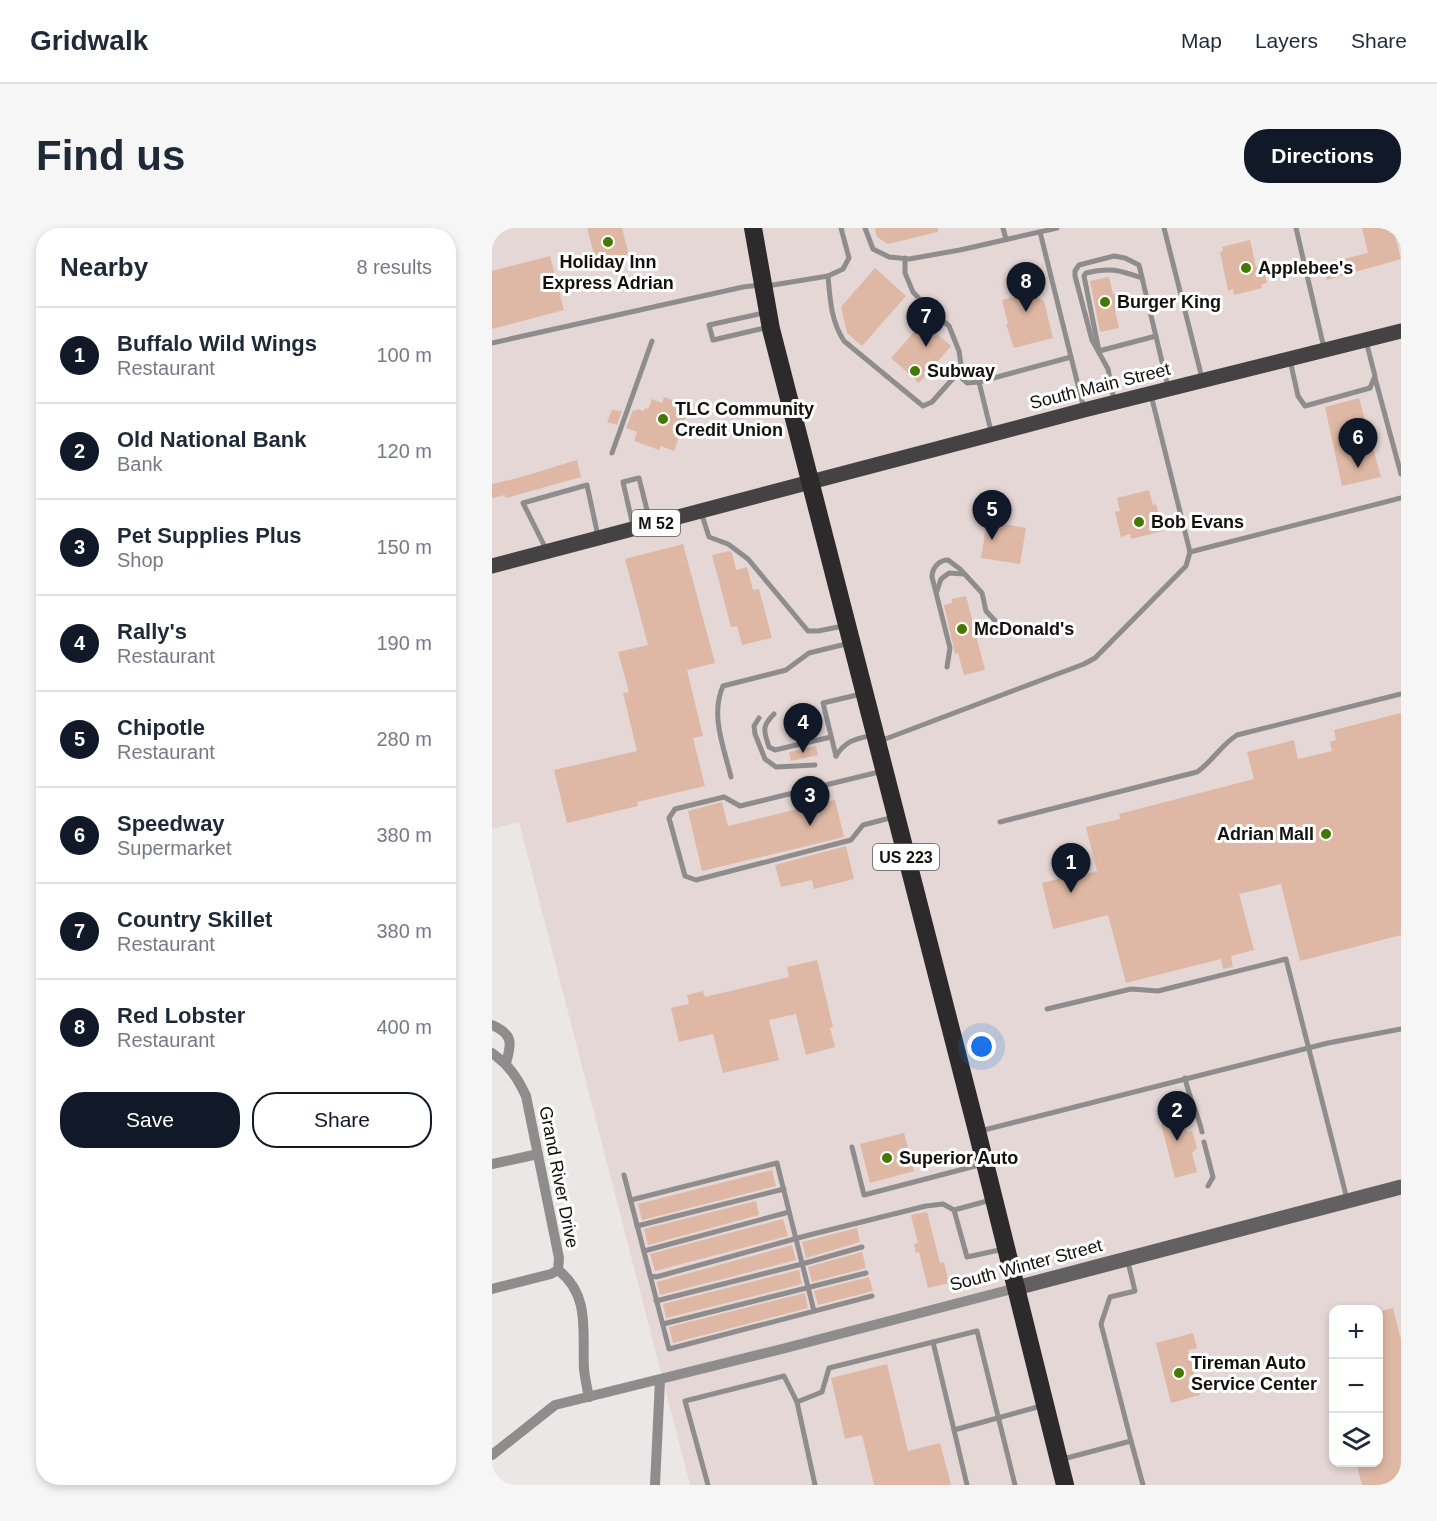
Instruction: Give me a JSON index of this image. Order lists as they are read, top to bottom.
{
  "streets": {
    "highway": ["US 223"],
    "main road": ["South Main Street", "M 52"],
    "street": ["Grand River Drive", "South Winter Street"]
  },
  "crossings": [
    ["South Main Street", "M 52"],
    ["South Main Street", "US 223"],
    ["M 52", "US 223"],
    ["US 223", "South Winter Street"]
  ],
  "places": [
    "Holiday Inn Express Adrian",
    "Applebee's",
    "Burger King",
    "Subway",
    "TLC Community Credit Union",
    "Bob Evans",
    "McDonald's",
    "Adrian Mall",
    "Superior Auto",
    "Tireman Auto Service Center"
  ],
  "page": {
    "header": "Gridwalk",
    "nav": ["Map", "Layers", "Share"],
    "buttons": [
      "Directions",
      ["Save", "Share"]
    ],
    "title": "Find us",
    "heading": ["Nearby", "8 results"],
    "pins": [
      "8",
      "7",
      "6",
      "5",
      "4",
      "3",
      "1",
      "2"
    ],
    "list": [
      {
        "mark": "1",
        "name": "Buffalo Wild Wings",
        "note": "Restaurant",
        "value": "100 m"
      },
      {
        "mark": "2",
        "name": "Old National Bank",
        "note": "Bank",
        "value": "120 m"
      },
      {
        "mark": "3",
        "name": "Pet Supplies Plus",
        "note": "Shop",
        "value": "150 m"
      },
      {
        "mark": "4",
        "name": "Rally's",
        "note": "Restaurant",
        "value": "190 m"
      },
      {
        "mark": "5",
        "name": "Chipotle",
        "note": "Restaurant",
        "value": "280 m"
      },
      {
        "mark": "6",
        "name": "Speedway",
        "note": "Supermarket",
        "value": "380 m"
      },
      {
        "mark": "7",
        "name": "Country Skillet",
        "note": "Restaurant",
        "value": "380 m"
      },
      {
        "mark": "8",
        "name": "Red Lobster",
        "note": "Restaurant",
        "value": "400 m"
      }
    ],
    "map_buttons": ["+", "−"]
  }
}
